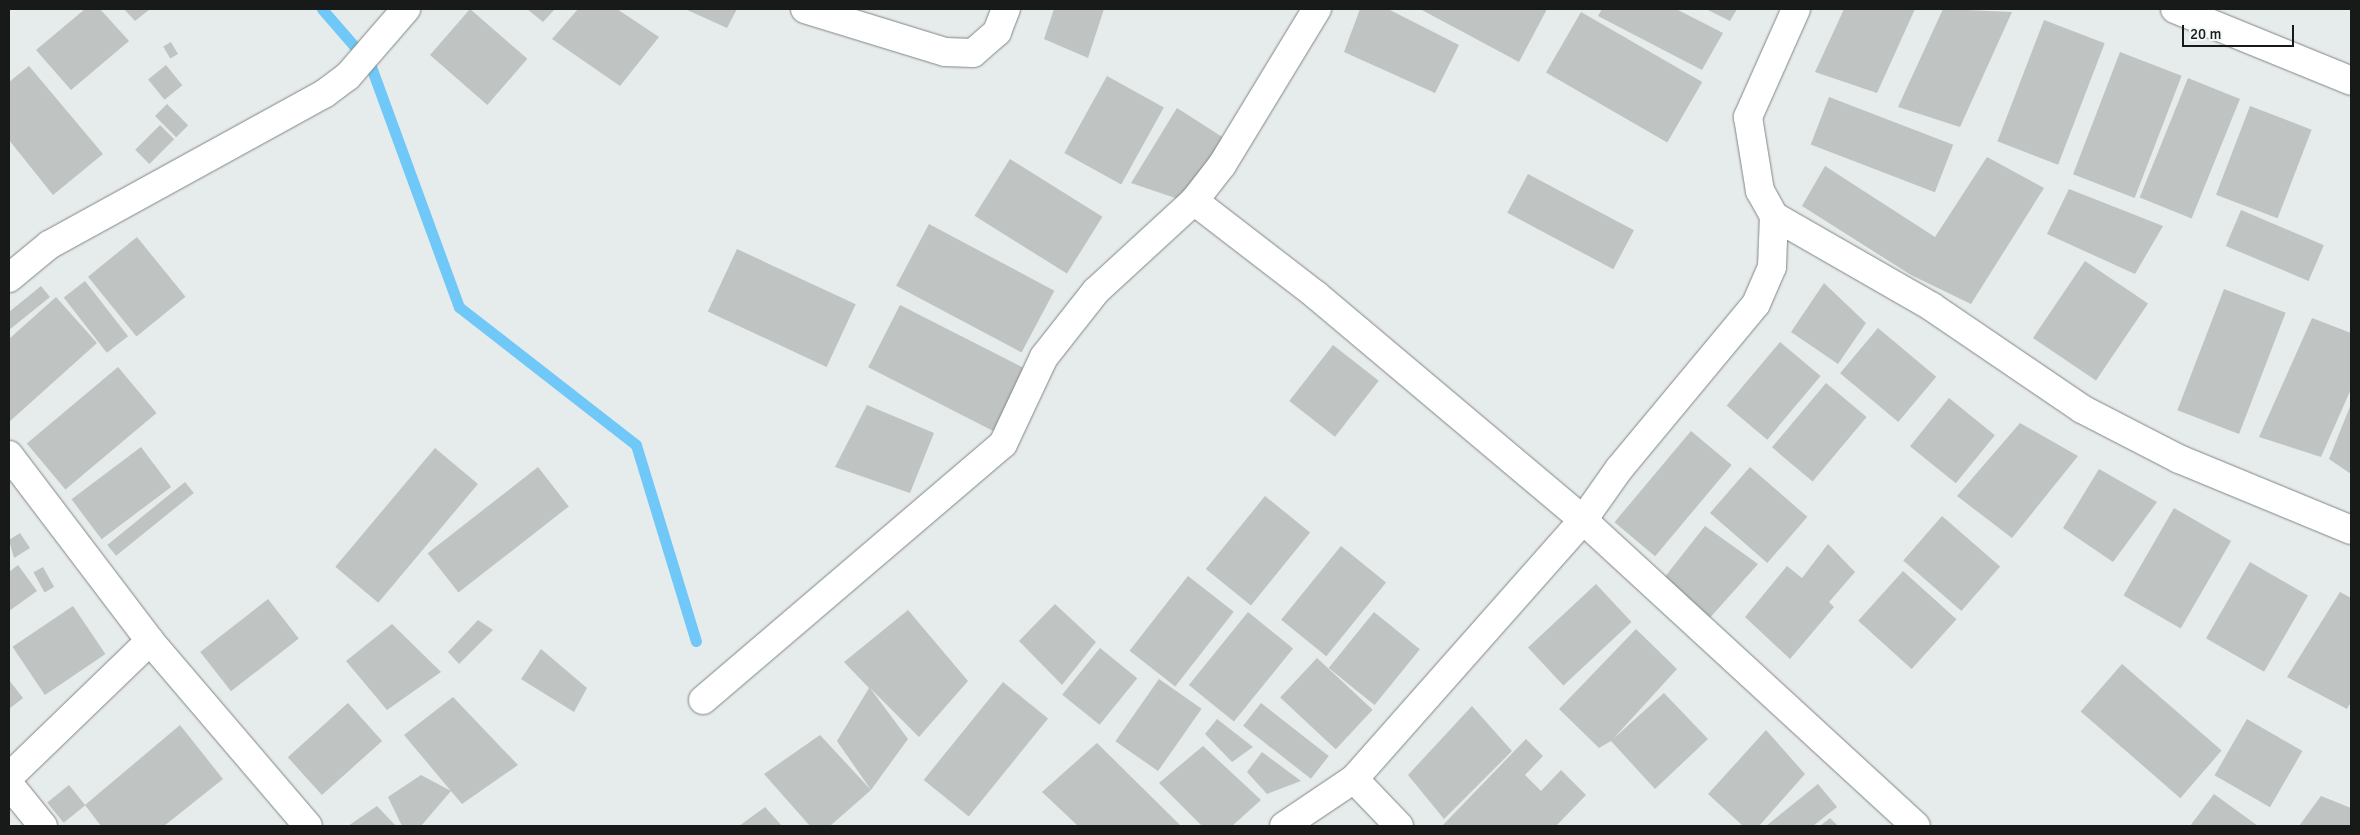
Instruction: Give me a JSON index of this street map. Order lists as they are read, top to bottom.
{
  "scale_bar": "20 m"
}
